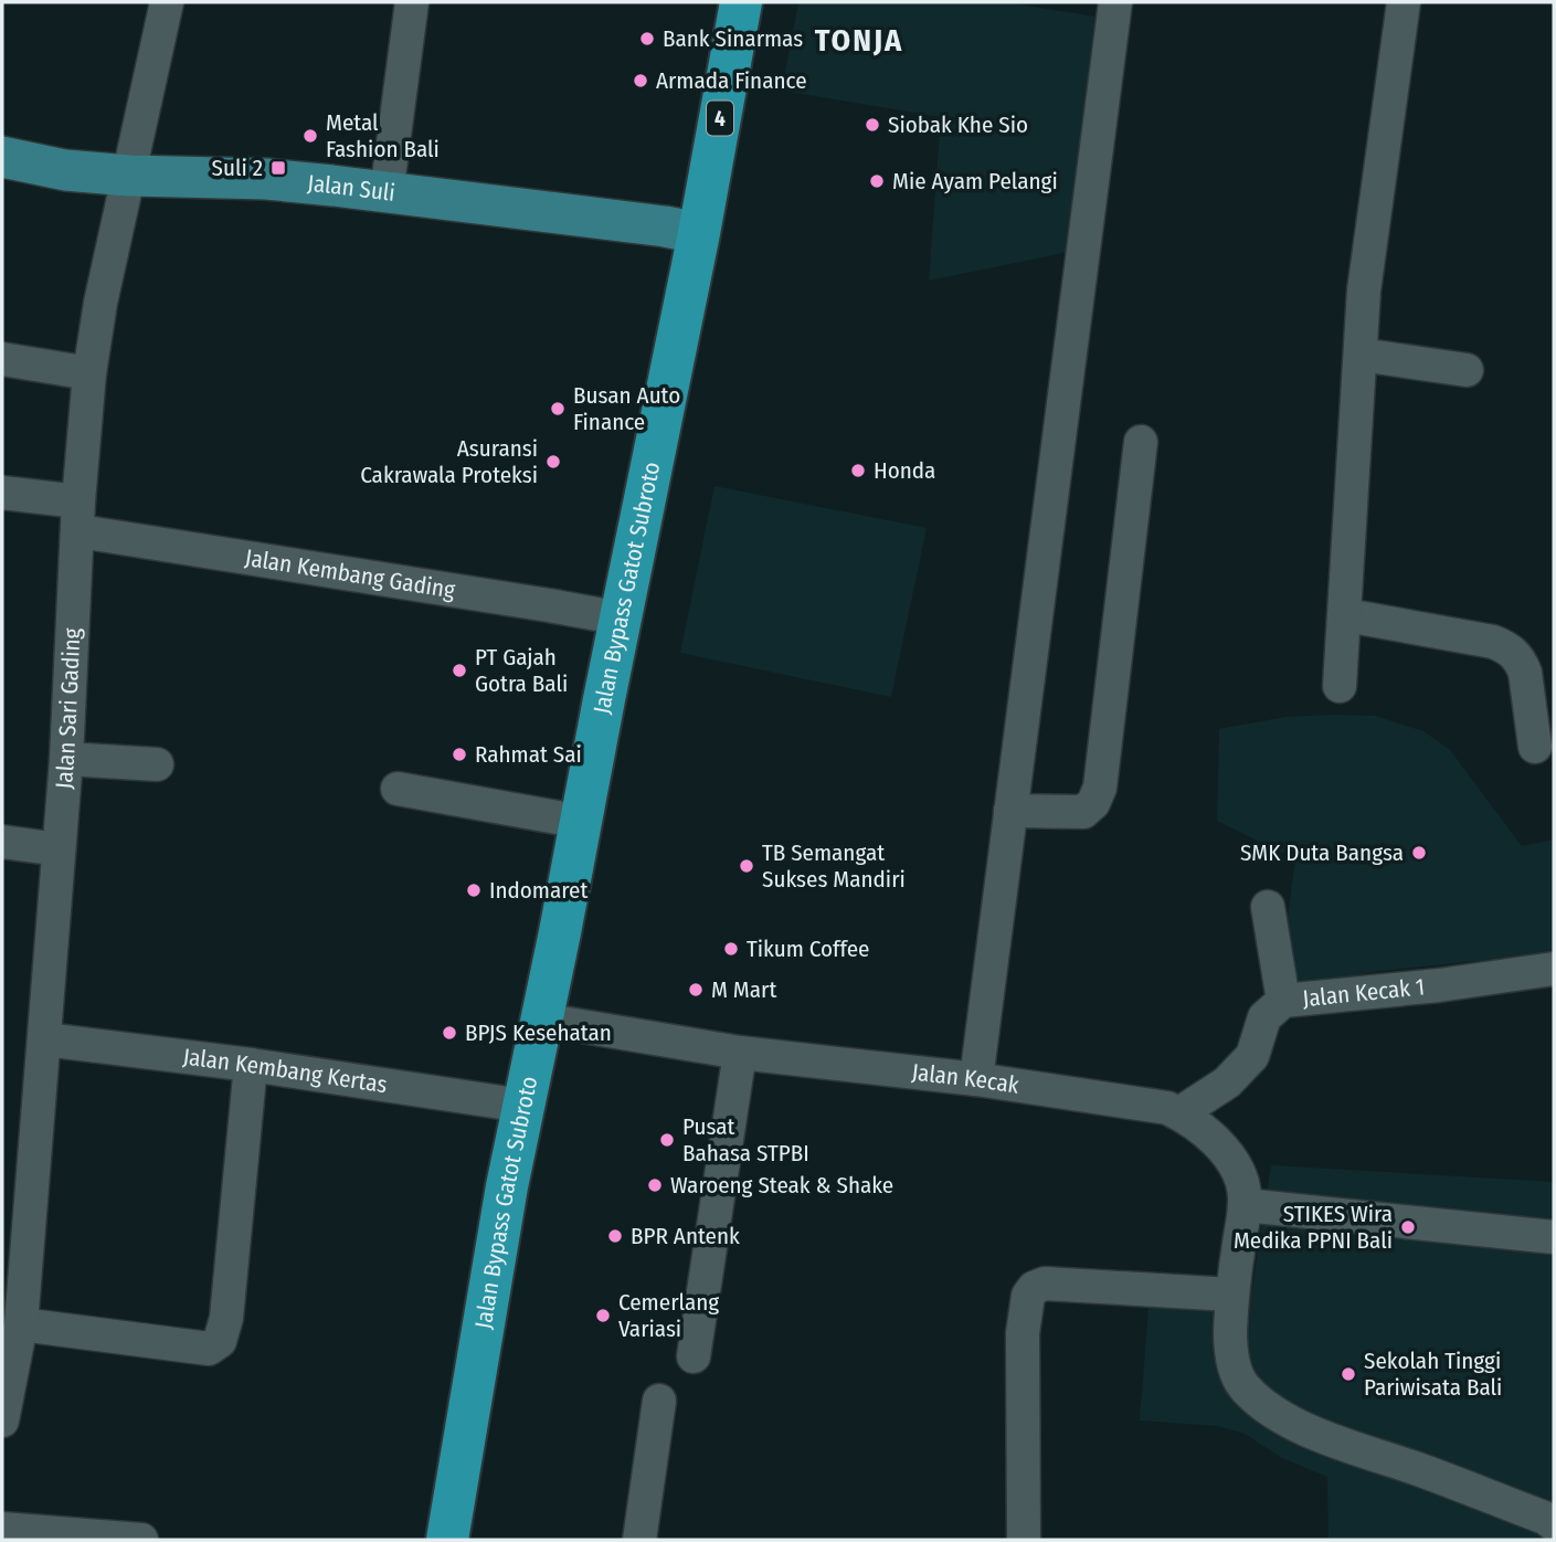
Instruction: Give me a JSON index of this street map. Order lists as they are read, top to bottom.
{
  "streets": {
    "highway": ["4", "Jalan Bypass Gatot Subroto"],
    "main road": ["Jalan Suli"],
    "street": [
      "Jalan Kembang Gading",
      "Jalan Sari Gading",
      "Jalan Kecak 1",
      "Jalan Kembang Kertas",
      "Jalan Kecak"
    ]
  },
  "crossings": [
    ["Jalan Suli", "Jalan Bypass Gatot Subroto"],
    ["Jalan Suli", "Jalan Sari Gading"],
    ["Jalan Kembang Gading", "Jalan Bypass Gatot Subroto"],
    ["Jalan Kembang Gading", "Jalan Sari Gading"],
    ["Jalan Bypass Gatot Subroto", "Jalan Kembang Kertas"],
    ["Jalan Bypass Gatot Subroto", "Jalan Kecak"],
    ["Jalan Sari Gading", "Jalan Kembang Kertas"],
    ["Jalan Kecak 1", "Jalan Kecak"]
  ],
  "districts": ["TONJA"],
  "places": {
    "other": [
      "Bank Sinarmas",
      "Armada Finance",
      "Siobak Khe Sio",
      "Metal Fashion Bali",
      "Mie Ayam Pelangi",
      "Busan Auto Finance",
      "Asuransi Cakrawala Proteksi",
      "Honda",
      "PT Gajah Gotra Bali",
      "Rahmat Sai",
      "SMK Duta Bangsa",
      "TB Semangat Sukses Mandiri",
      "Indomaret",
      "Tikum Coffee",
      "M Mart",
      "BPJS Kesehatan",
      "Pusat Bahasa STPBI",
      "Waroeng Steak & Shake",
      "STIKES Wira Medika PPNI Bali",
      "BPR Antenk",
      "Cemerlang Variasi",
      "Sekolah Tinggi Pariwisata Bali"
    ],
    "transit": ["Suli 2"]
  }
}
